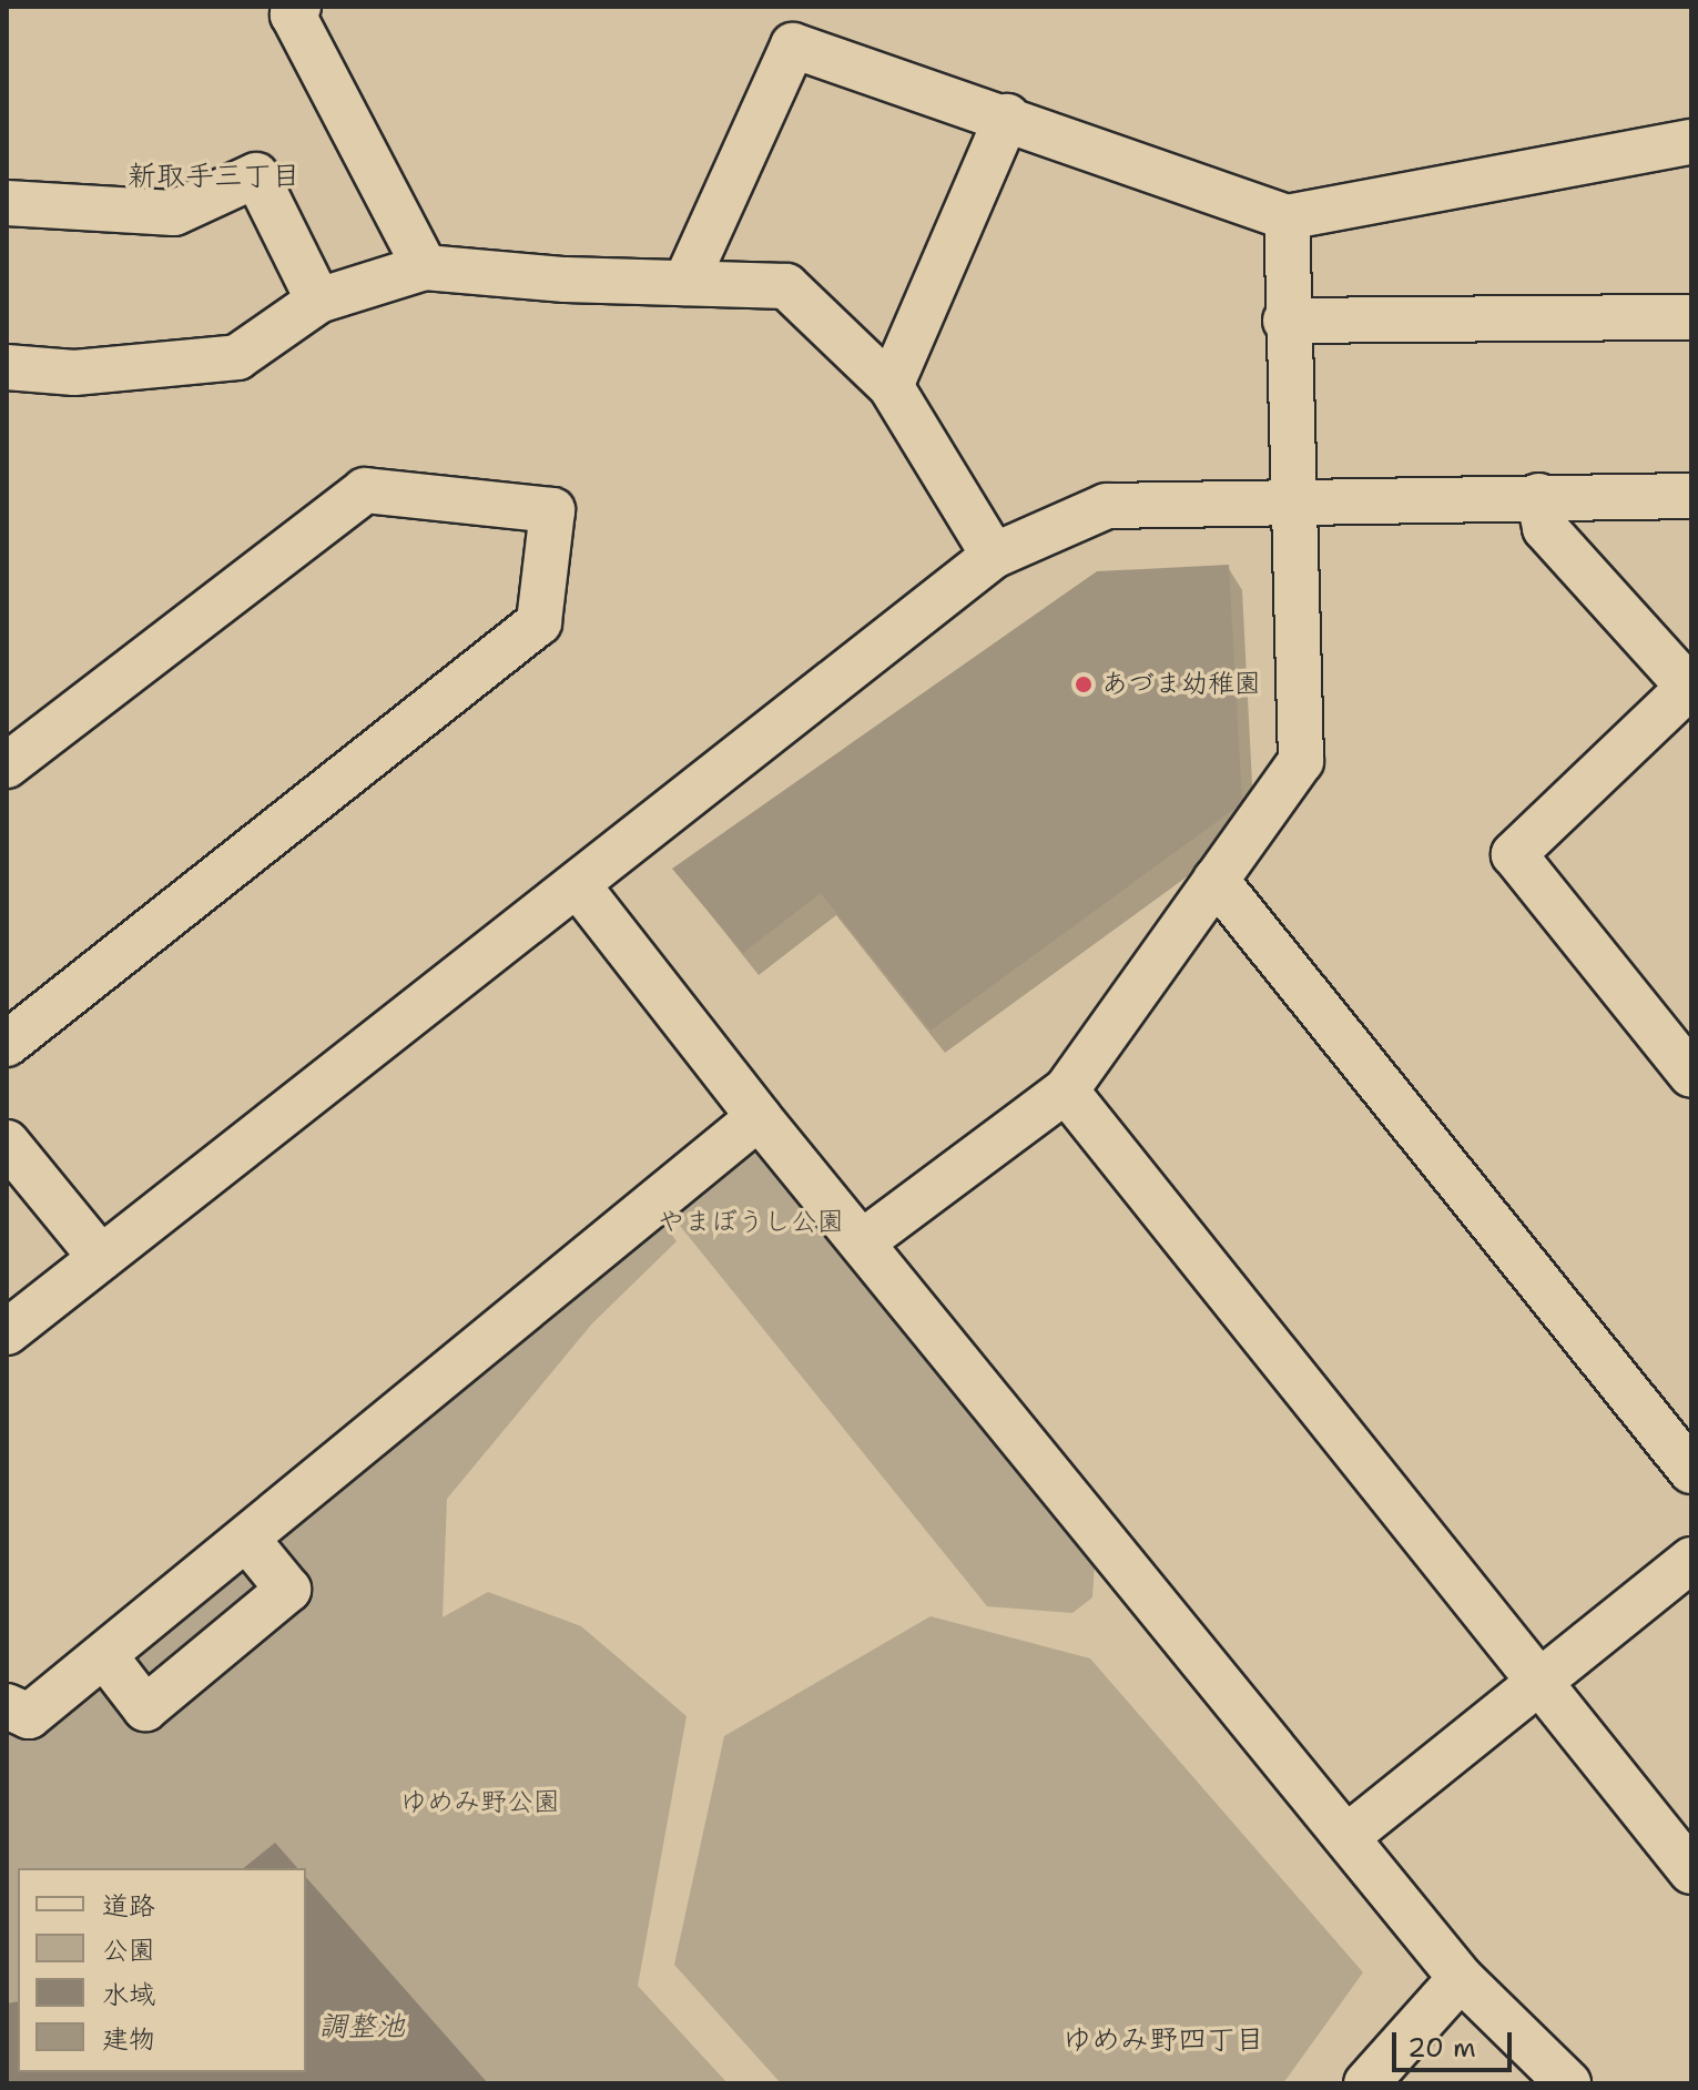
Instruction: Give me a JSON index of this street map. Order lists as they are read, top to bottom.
{
  "districts": ["新取手三丁目", "ゆめみ野四丁目"],
  "water": ["調整池"],
  "parks": ["やまぼうし公園", "ゆめみ野公園"],
  "places": ["あづま幼稚園"],
  "legend": [
    "道路",
    "公園",
    "水域",
    "建物"
  ],
  "scale_bar": "20 m"
}
